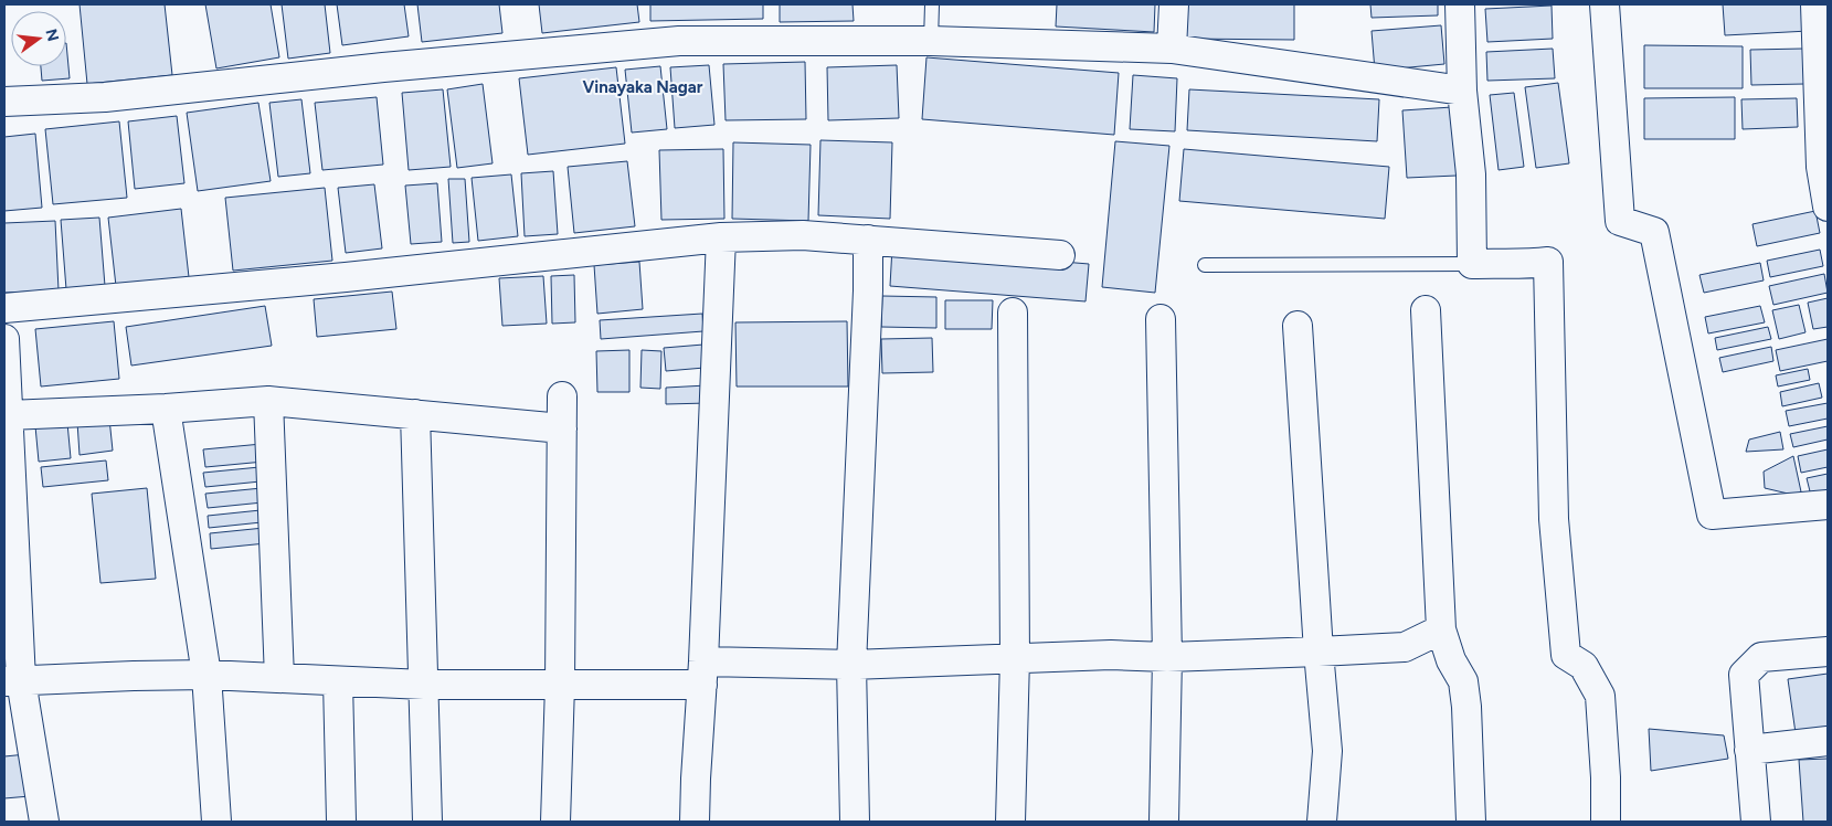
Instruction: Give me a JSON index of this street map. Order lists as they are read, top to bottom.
{
  "districts": ["Vinayaka Nagar"],
  "north": "right"
}
